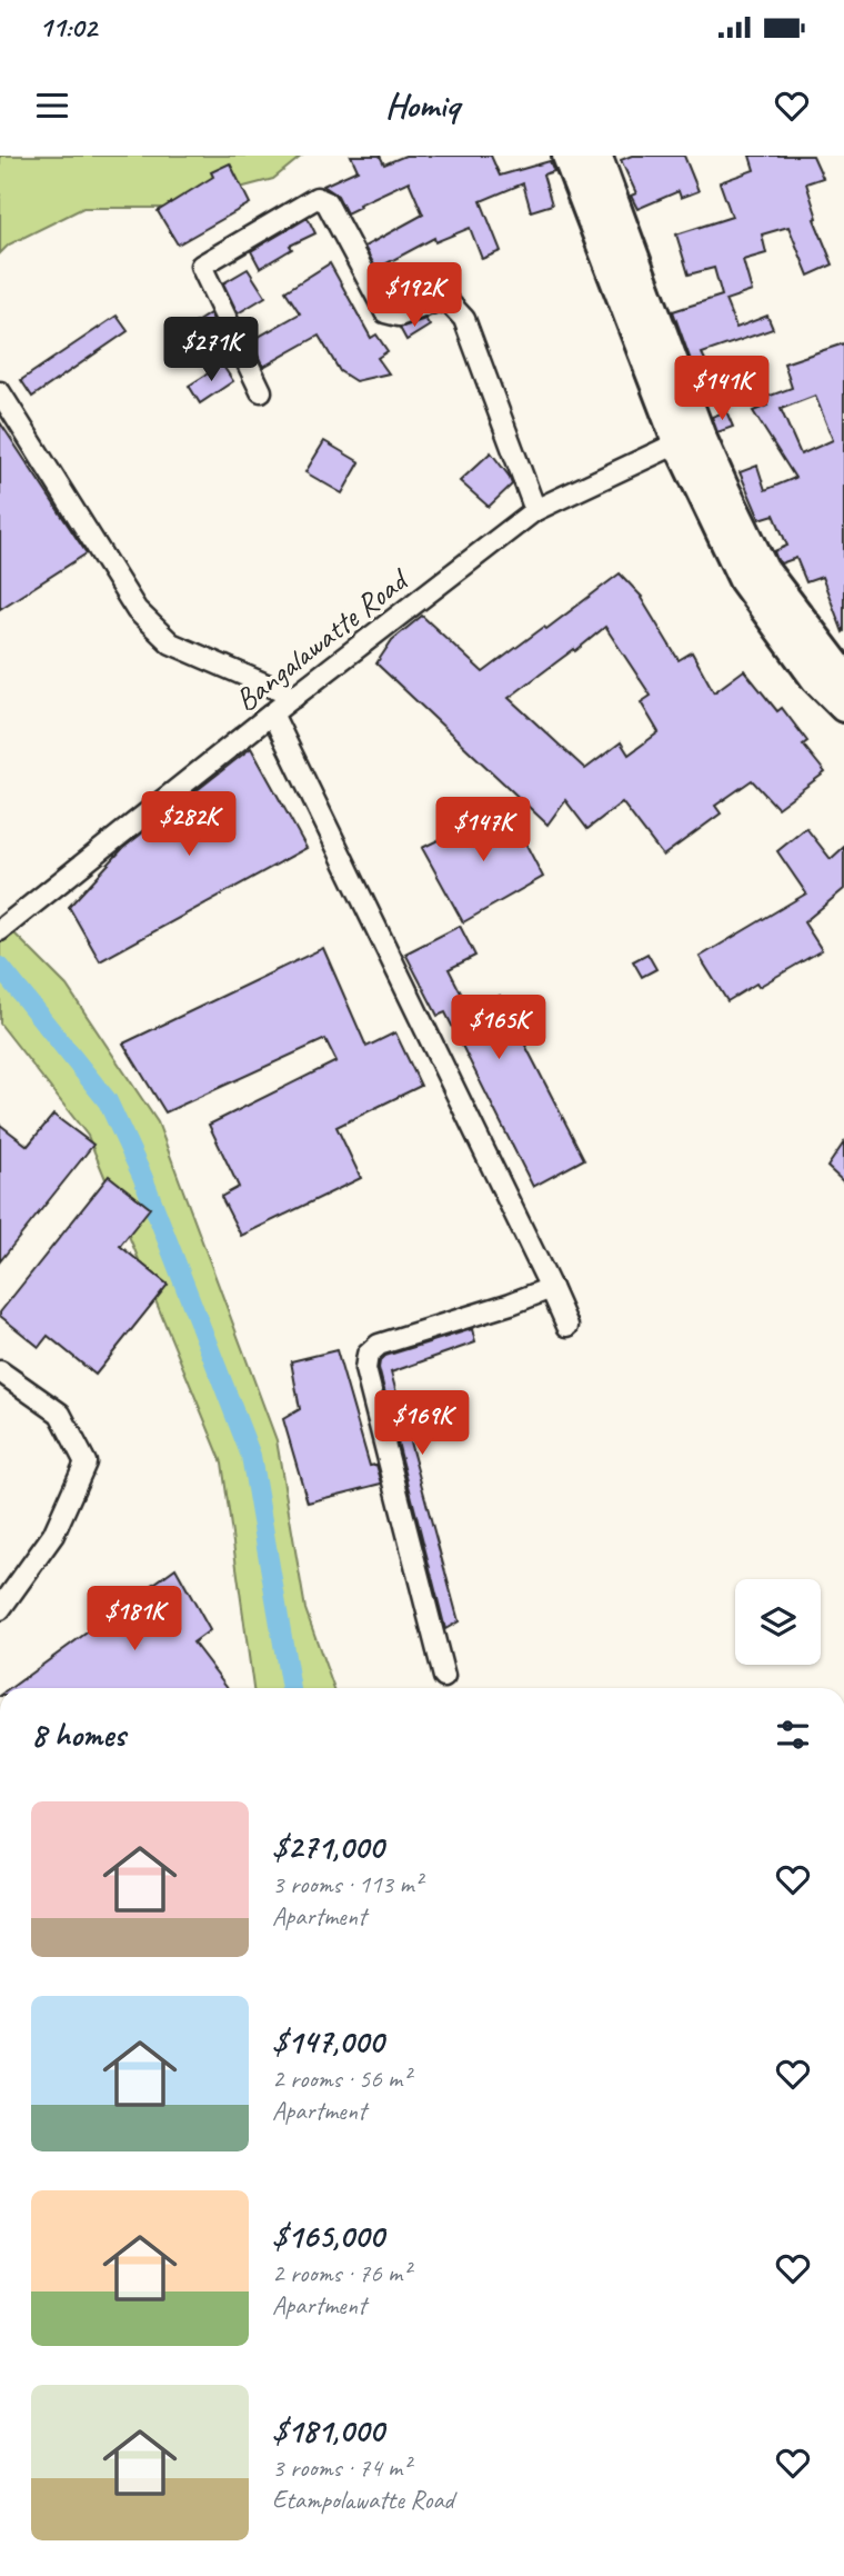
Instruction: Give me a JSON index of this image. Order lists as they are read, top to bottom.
{
  "streets": {
    "street": ["Bangalawatte Road"]
  },
  "page": {
    "status": "11:02",
    "header": "Homiq",
    "price": [
      "$192K",
      "$271K",
      "$141K",
      "$282K",
      "$147K",
      "$165K",
      "$169K",
      "$181K"
    ],
    "heading": "8 homes",
    "list": [
      {
        "name": "$271,000",
        "note": "3 rooms · 113 m² · Apartment"
      },
      {
        "name": "$147,000",
        "note": "2 rooms · 56 m² · Apartment"
      },
      {
        "name": "$165,000",
        "note": "2 rooms · 76 m² · Apartment"
      },
      {
        "name": "$181,000",
        "note": "3 rooms · 74 m² · Etampolawatte Road"
      }
    ]
  }
}
